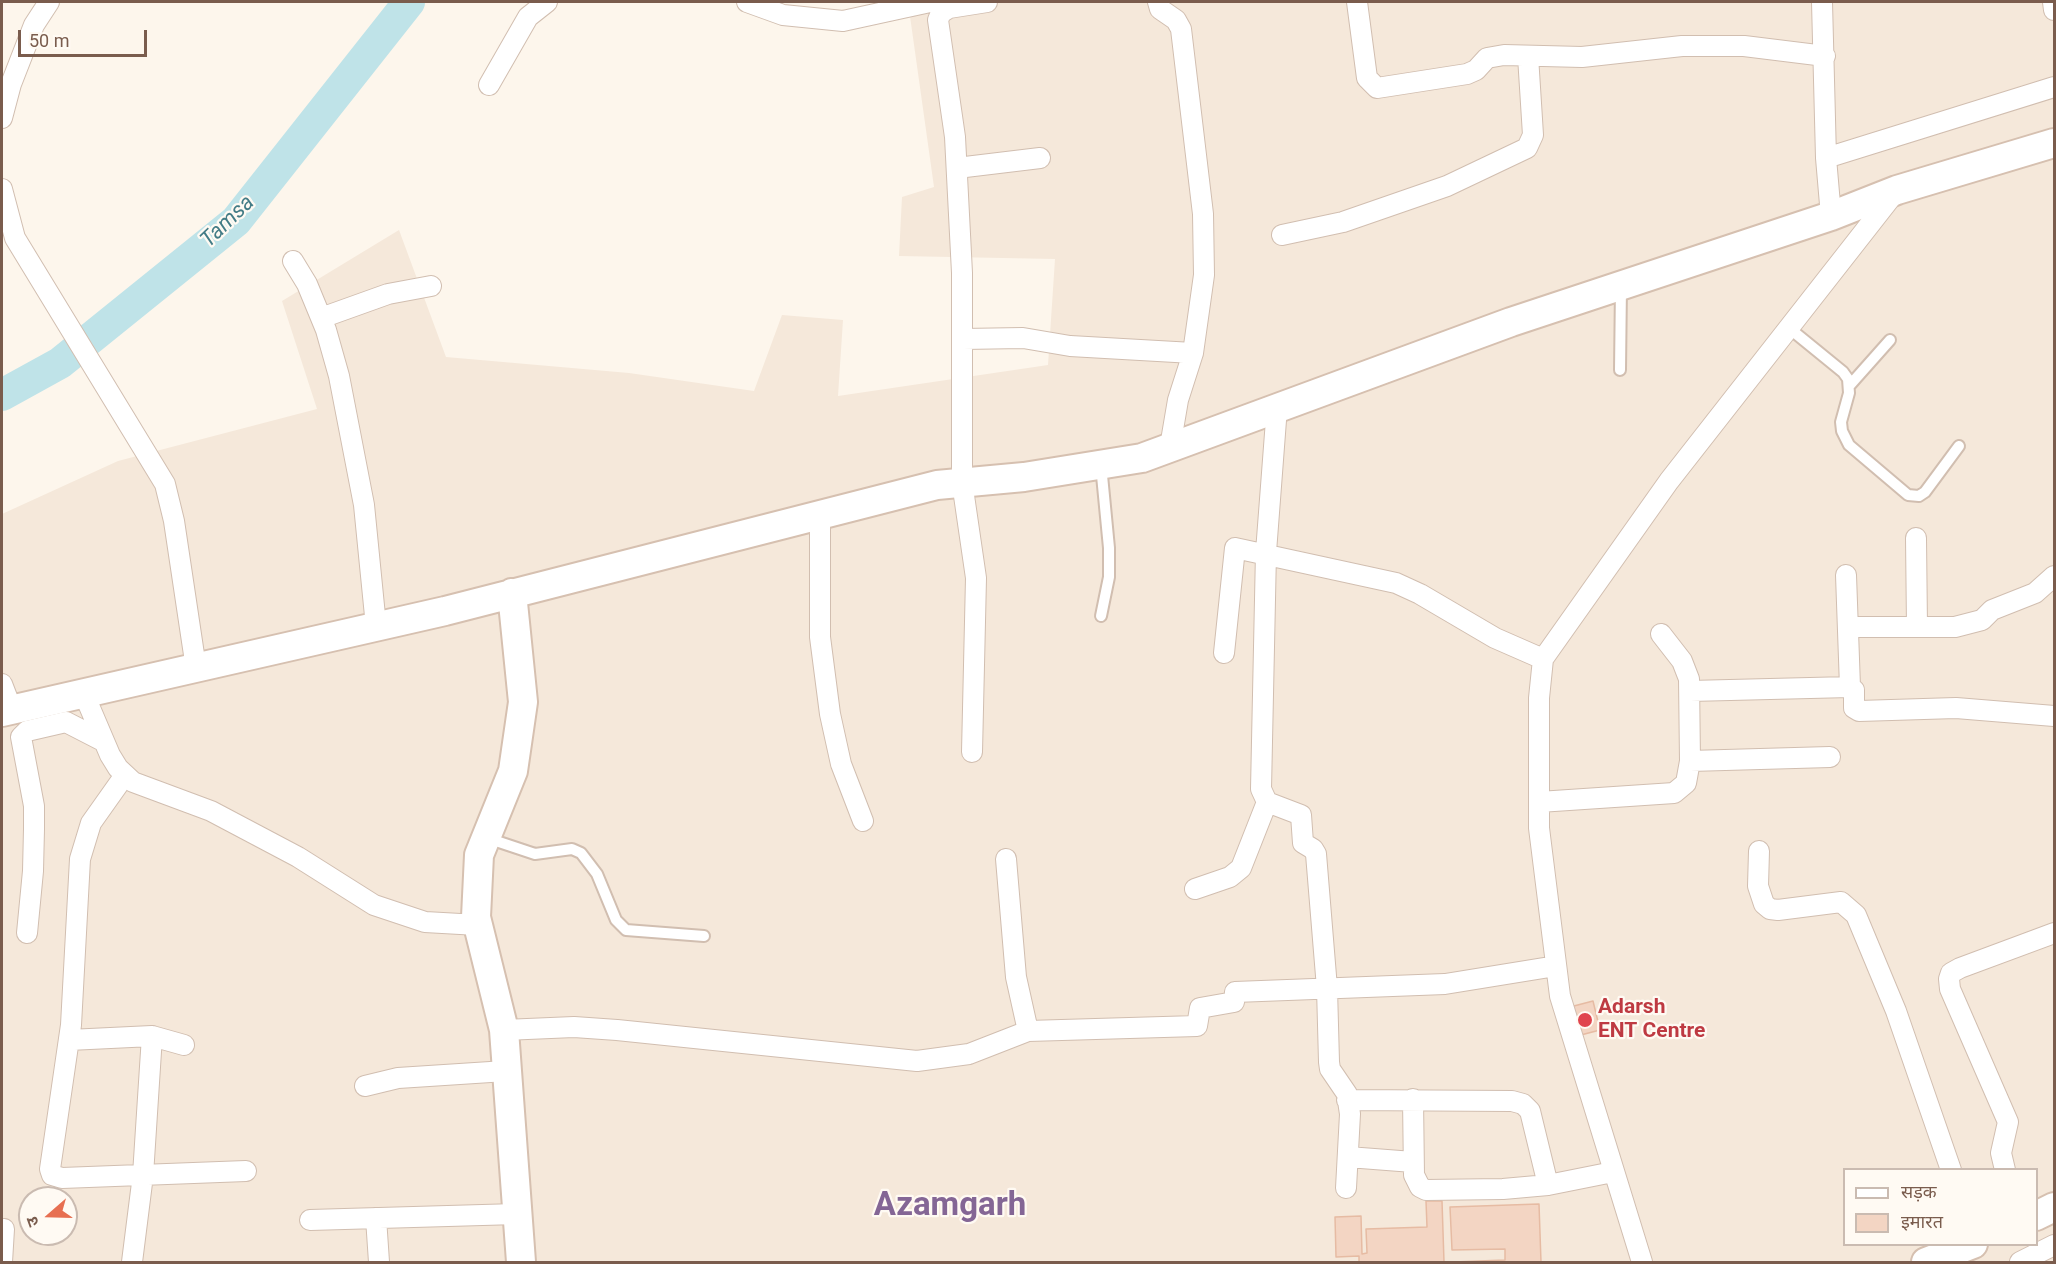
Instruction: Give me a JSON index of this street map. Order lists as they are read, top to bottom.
{
  "districts": ["Azamgarh"],
  "water": ["Tamsa"],
  "places": ["Adarsh ENT Centre"],
  "legend": ["सड़क", "इमारत"],
  "scale_bar": "50 m",
  "north": "left"
}
